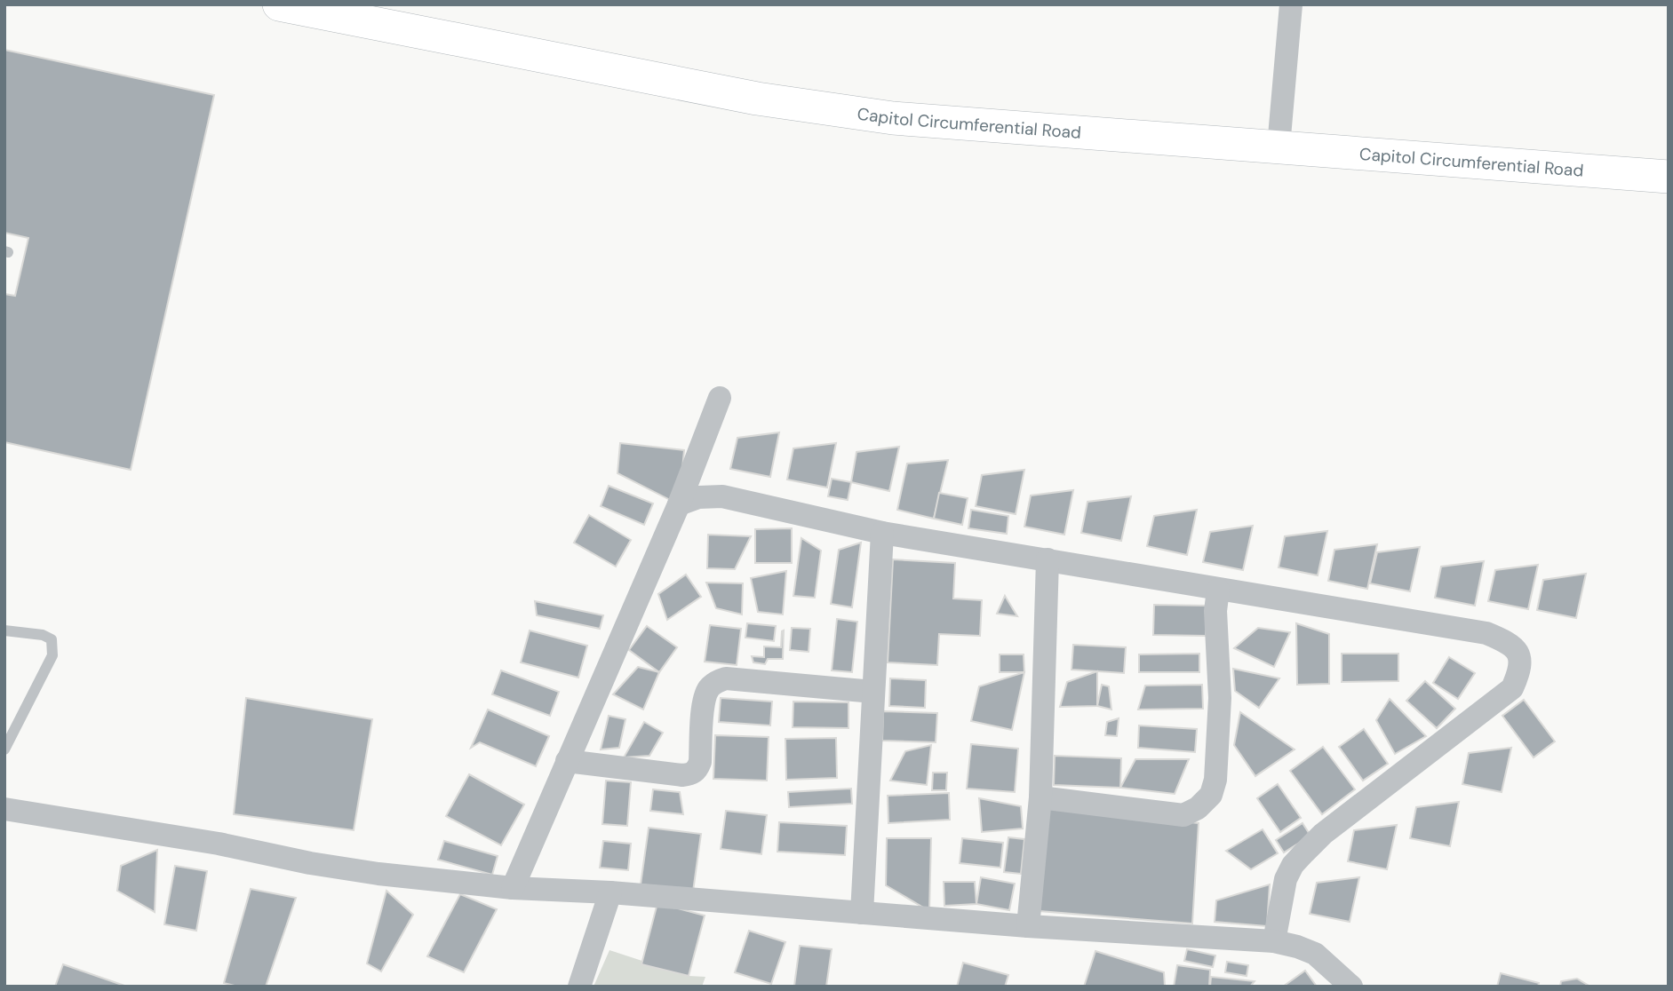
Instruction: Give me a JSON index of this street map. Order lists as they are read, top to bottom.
{
  "streets": {
    "main road": ["Capitol Circumferential Road"]
  }
}
